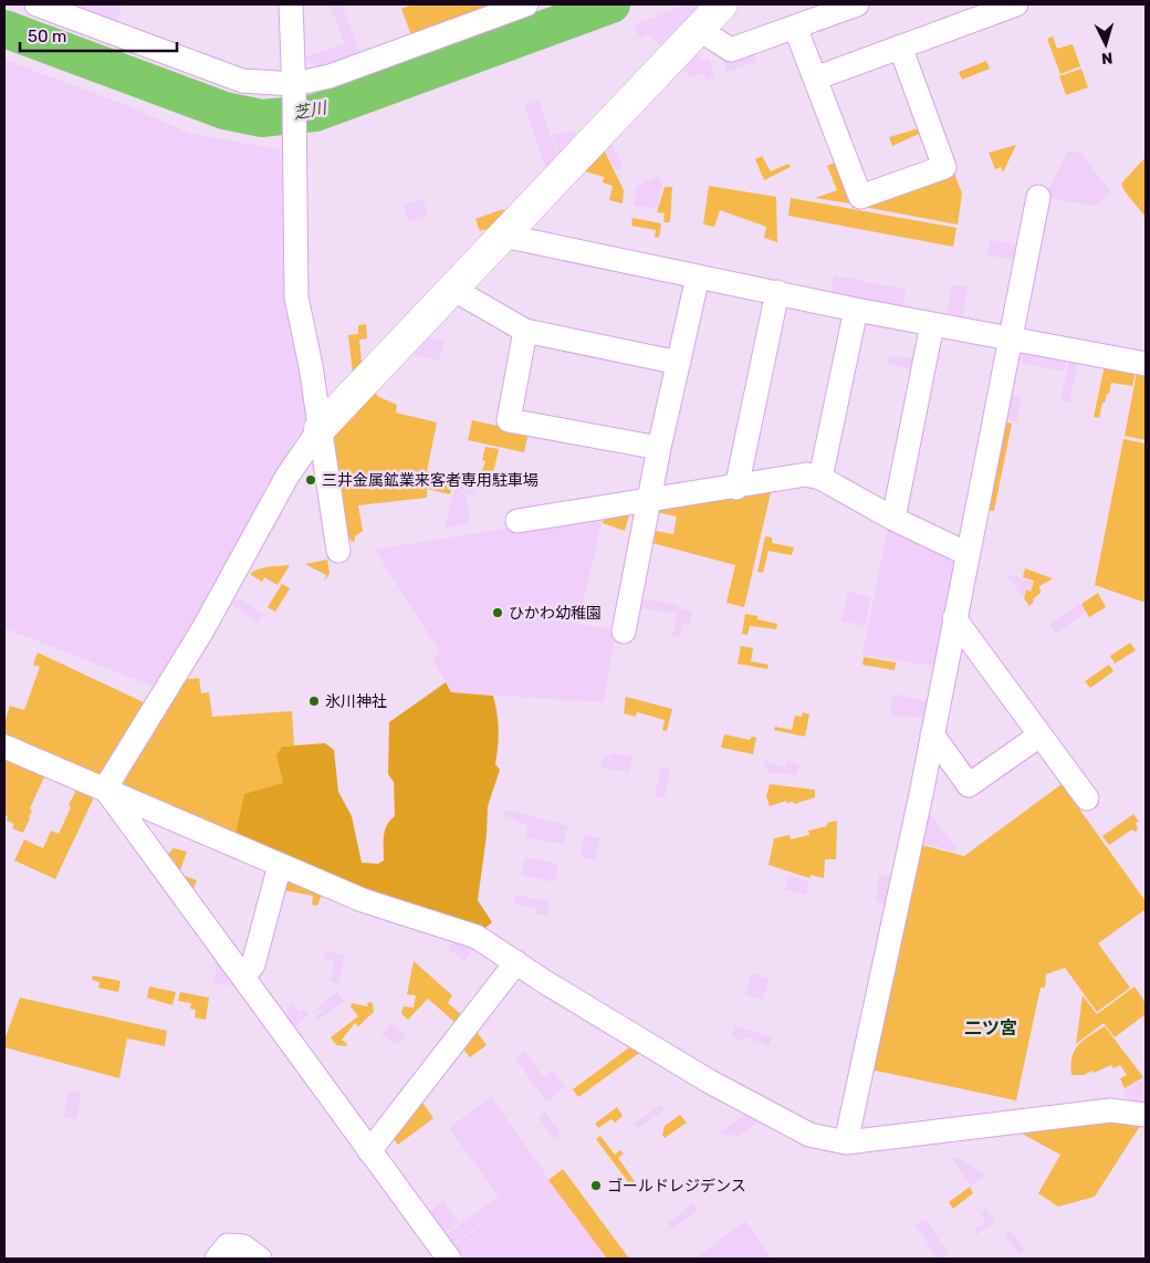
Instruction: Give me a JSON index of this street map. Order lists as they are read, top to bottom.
{
  "districts": ["二ツ宮"],
  "water": ["芝川"],
  "places": [
    "三井金属鉱業来客者専用駐車場",
    "ひかわ幼稚園",
    "氷川神社",
    "ゴールドレジデンス"
  ],
  "scale_bar": "50 m",
  "north": "bottom"
}
